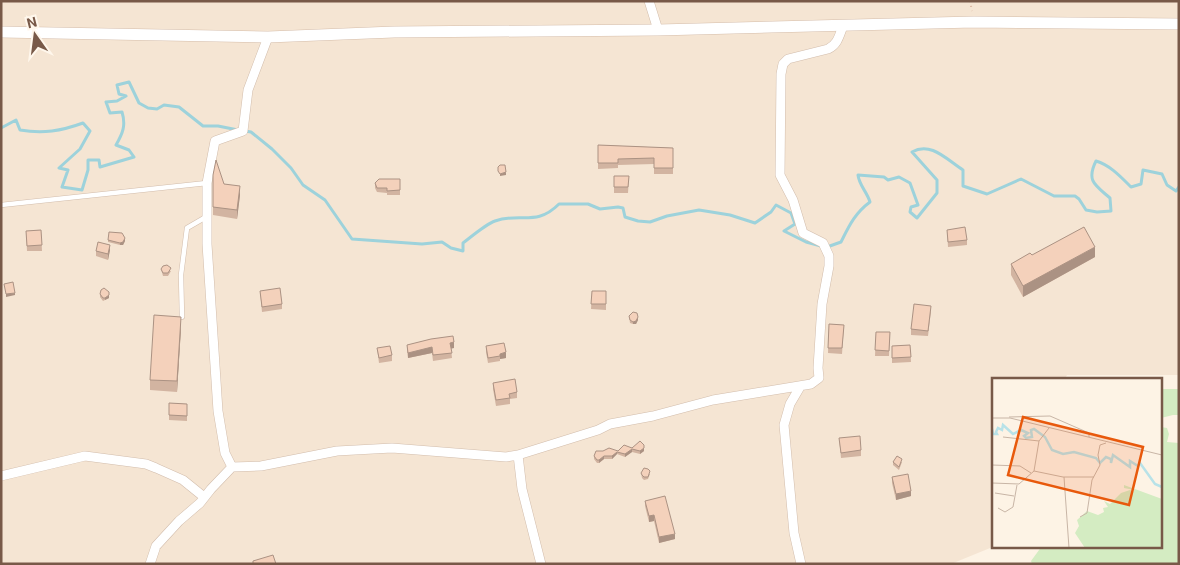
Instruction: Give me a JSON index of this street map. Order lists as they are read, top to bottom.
{
  "north": "top"
}
